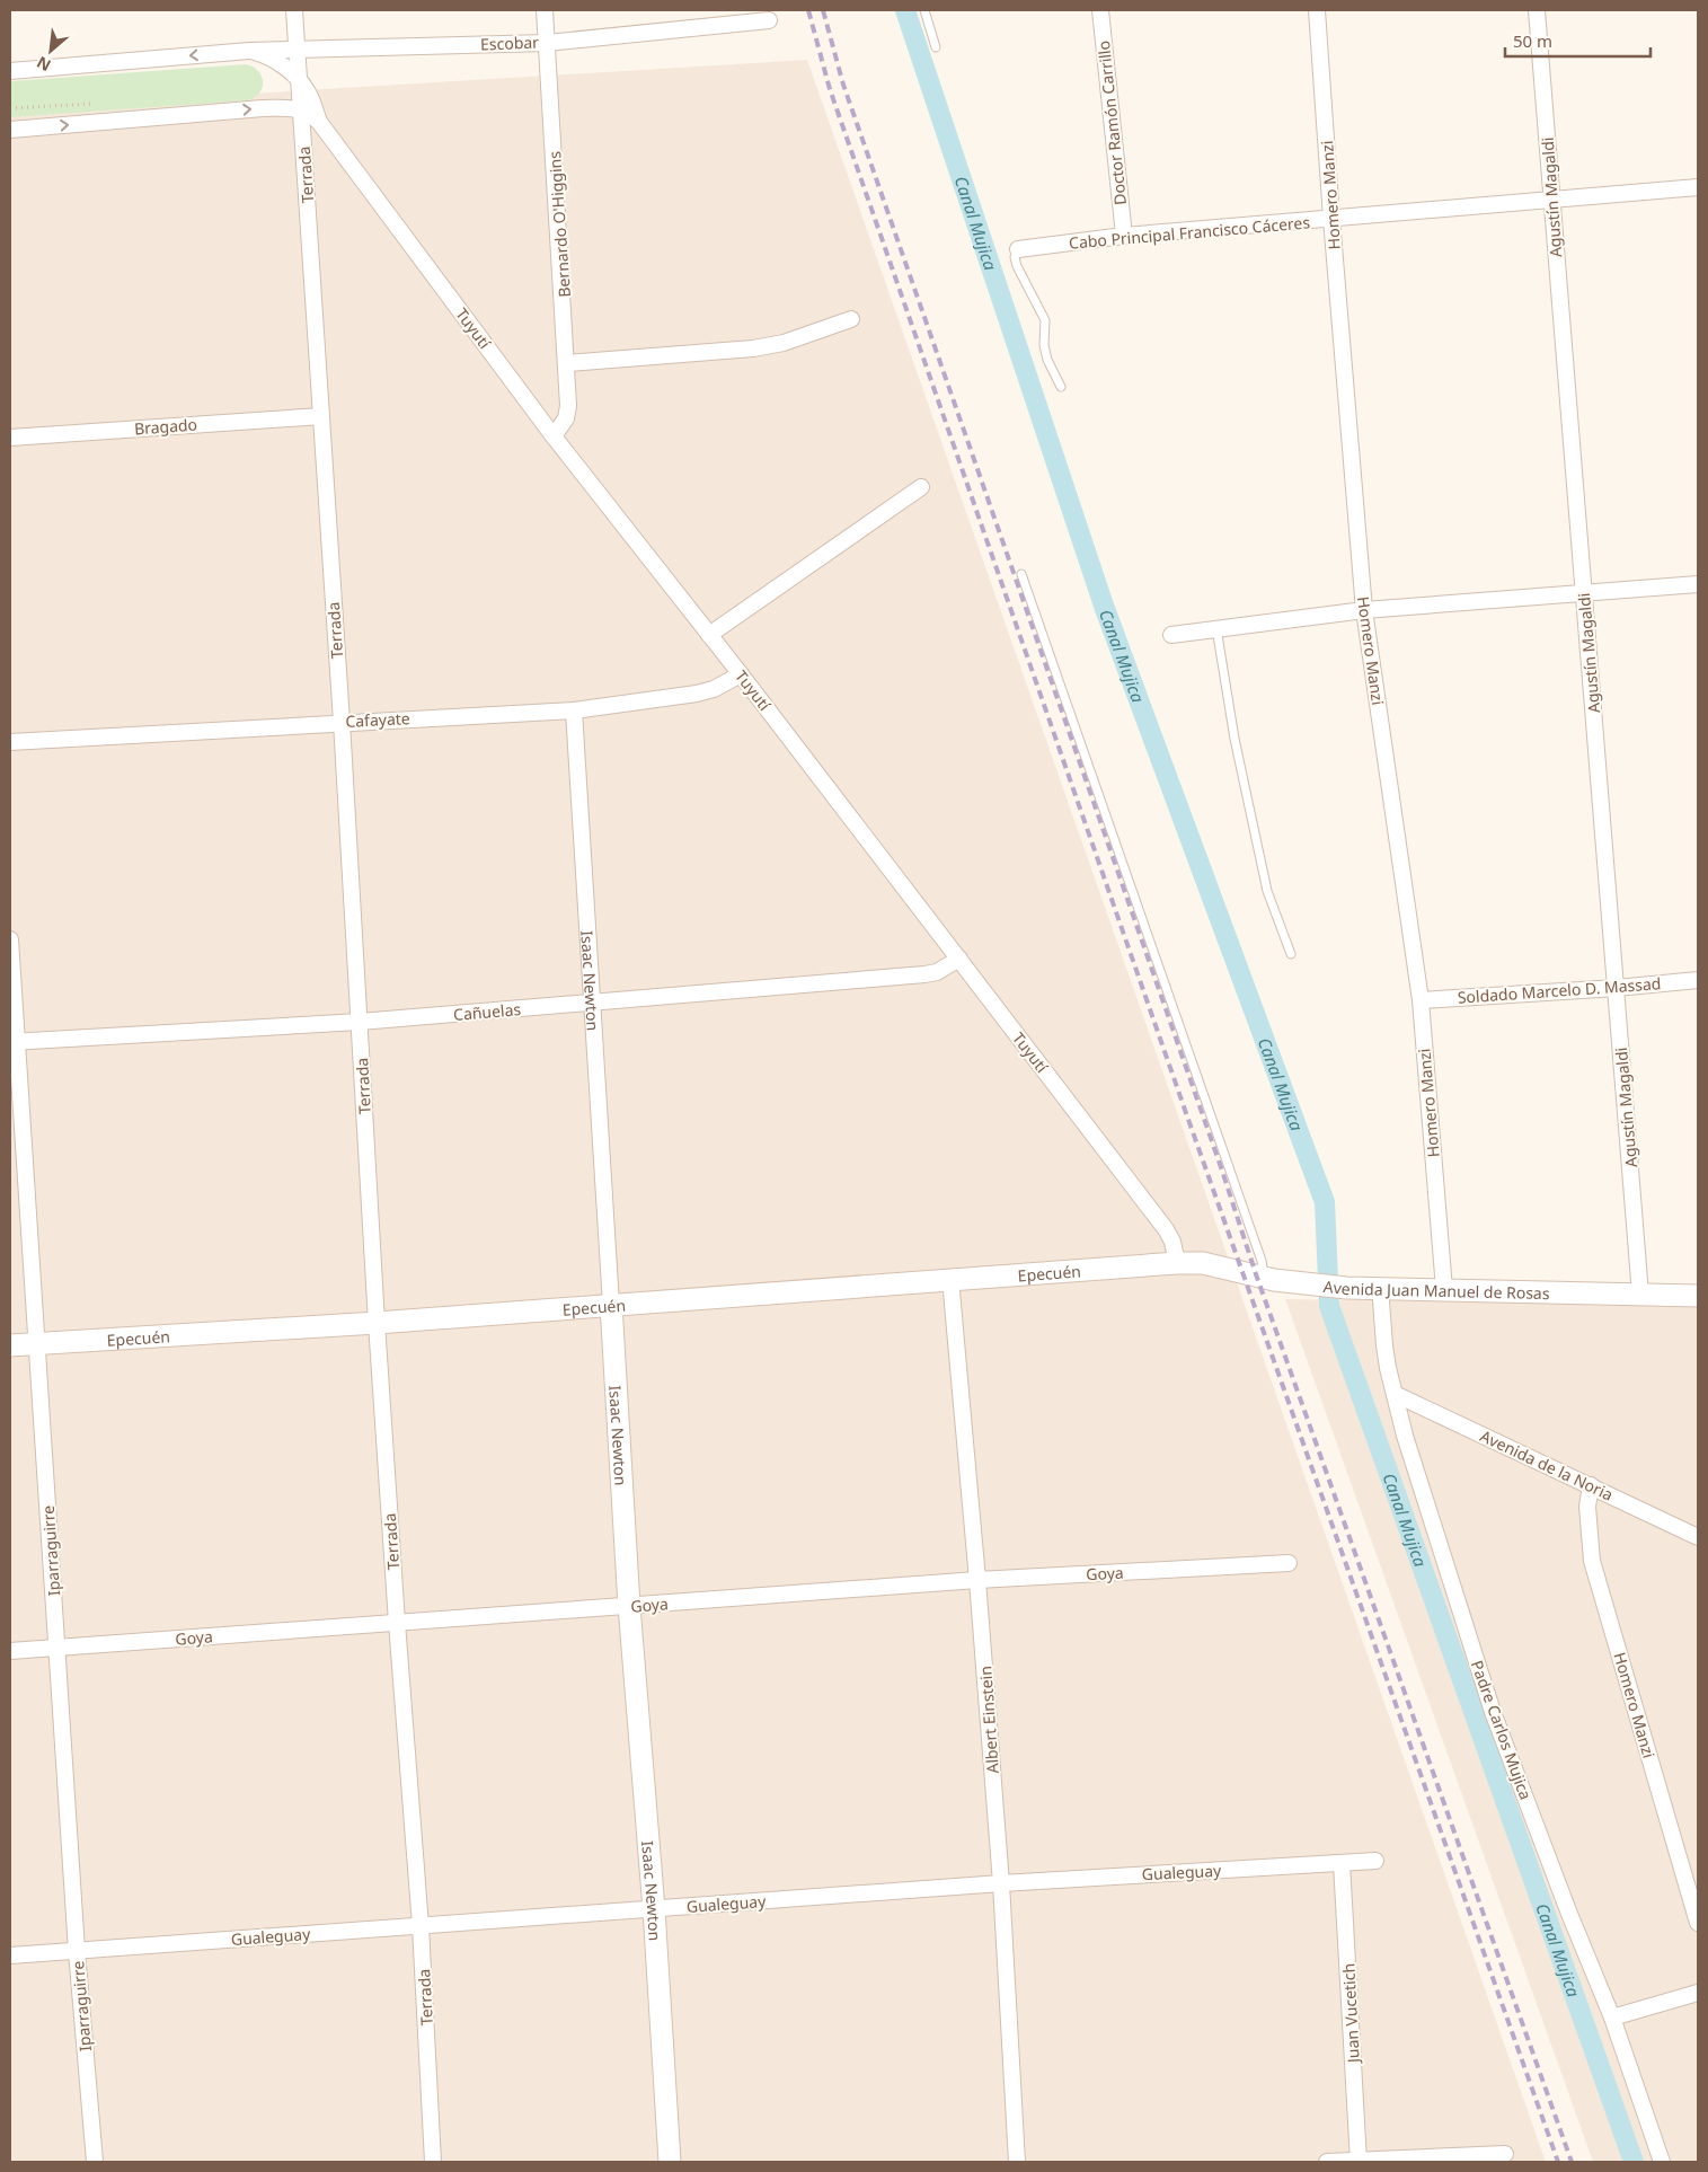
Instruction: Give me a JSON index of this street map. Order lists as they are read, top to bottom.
{
  "streets": {
    "street": [
      "Escobar",
      "Doctor Ramón Carrillo",
      "Terrada",
      "Homero Manzi",
      "Agustín Magaldi",
      "Bernardo O'Higgins",
      "Cabo Principal Francisco Cáceres",
      "Tuyutí",
      "Bragado",
      "Cafayate",
      "Isaac Newton",
      "Soldado Marcelo D. Massad",
      "Cañuelas",
      "Epecuén",
      "Avenida Juan Manuel de Rosas",
      "Avenida de la Noria",
      "Iparraguirre",
      "Goya",
      "Albert Einstein",
      "Padre Carlos Mujica",
      "Gualeguay",
      "Juan Vucetich"
    ]
  },
  "crossings": [
    ["Escobar", "Terrada"],
    ["Escobar", "Bernardo O'Higgins"],
    ["Escobar", "Tuyutí"],
    ["Doctor Ramón Carrillo", "Cabo Principal Francisco Cáceres"],
    ["Terrada", "Bragado"],
    ["Terrada", "Cafayate"],
    ["Terrada", "Cañuelas"],
    ["Terrada", "Epecuén"],
    ["Terrada", "Goya"],
    ["Terrada", "Gualeguay"],
    ["Homero Manzi", "Cabo Principal Francisco Cáceres"],
    ["Homero Manzi", "Soldado Marcelo D. Massad"],
    ["Homero Manzi", "Avenida Juan Manuel de Rosas"],
    ["Homero Manzi", "Avenida de la Noria"],
    ["Agustín Magaldi", "Cabo Principal Francisco Cáceres"],
    ["Agustín Magaldi", "Soldado Marcelo D. Massad"],
    ["Agustín Magaldi", "Avenida Juan Manuel de Rosas"],
    ["Bernardo O'Higgins", "Tuyutí"],
    ["Tuyutí", "Cafayate"],
    ["Tuyutí", "Cañuelas"],
    ["Tuyutí", "Epecuén"],
    ["Tuyutí", "Avenida Juan Manuel de Rosas"],
    ["Cafayate", "Isaac Newton"],
    ["Isaac Newton", "Cañuelas"],
    ["Isaac Newton", "Epecuén"],
    ["Isaac Newton", "Goya"],
    ["Isaac Newton", "Gualeguay"],
    ["Cañuelas", "Iparraguirre"],
    ["Epecuén", "Avenida Juan Manuel de Rosas"],
    ["Epecuén", "Iparraguirre"],
    ["Epecuén", "Albert Einstein"],
    ["Avenida Juan Manuel de Rosas", "Padre Carlos Mujica"],
    ["Avenida de la Noria", "Padre Carlos Mujica"],
    ["Iparraguirre", "Goya"],
    ["Iparraguirre", "Gualeguay"],
    ["Goya", "Albert Einstein"],
    ["Albert Einstein", "Gualeguay"],
    ["Gualeguay", "Juan Vucetich"]
  ],
  "water": ["Canal Mujica"],
  "scale_bar": "50 m",
  "north": "bottom left"
}
